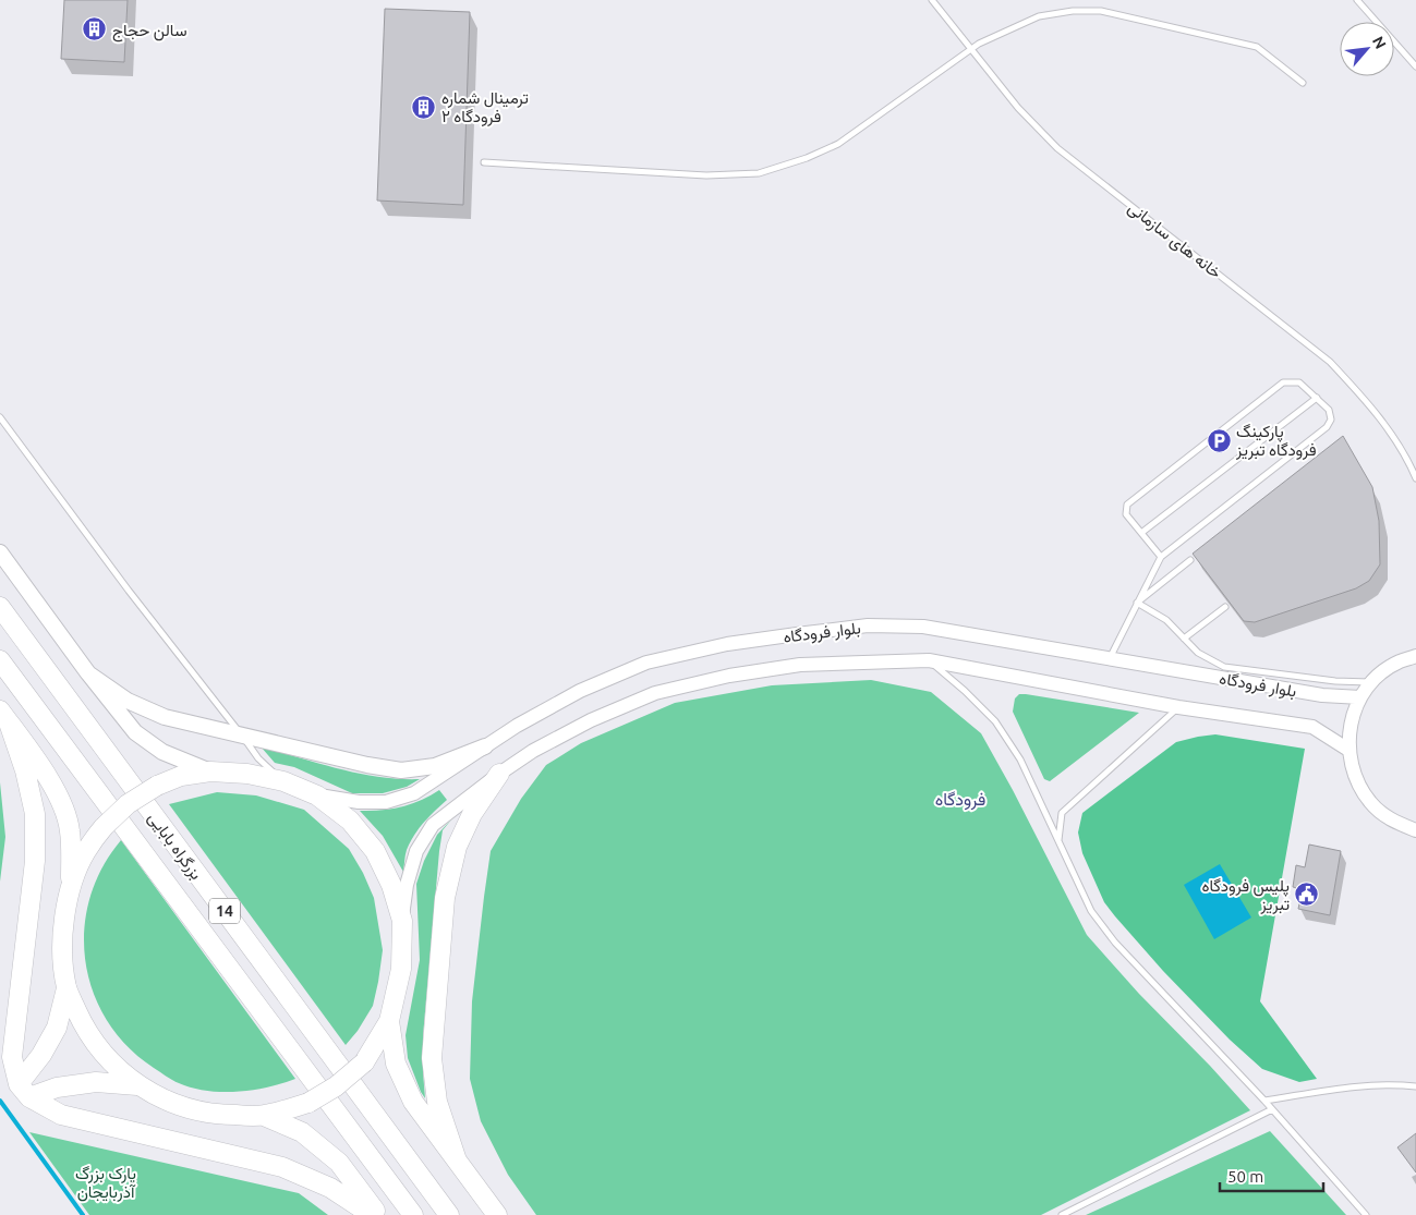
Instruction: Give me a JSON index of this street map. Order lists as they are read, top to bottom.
{
  "streets": {
    "highway": ["بزرگراه بابایی", "14"],
    "street": ["بلوار فرودگاه"],
    "lane": ["خانه های سازمانی"]
  },
  "districts": ["فرودگاه"],
  "parks": ["پارک بزرگ آذربایجان"],
  "places": {
    "building": ["سالن حجاج", "ترمينال شماره ۲ فرودگاه"],
    "parking": ["پارکینگ فرودگاه تبریز"],
    "public building": ["پلیس فرودگاه تبریز"]
  },
  "scale_bar": "50 m",
  "north": "top right"
}
